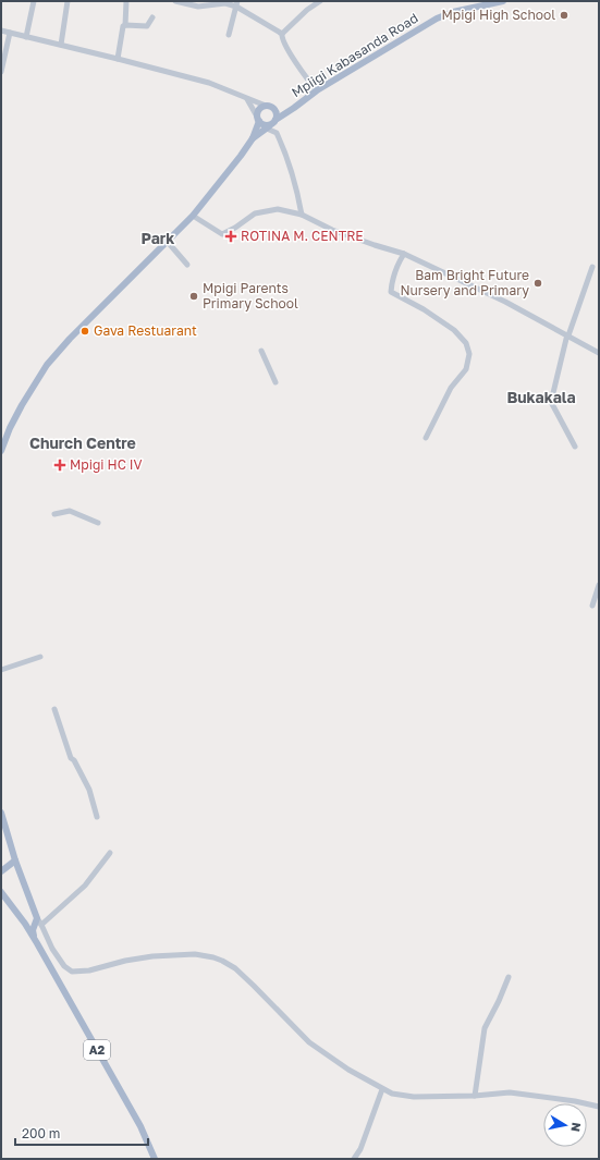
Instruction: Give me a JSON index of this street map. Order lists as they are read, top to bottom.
{
  "streets": {
    "main road": ["Mpiigi Kabasanda Road", "A2"]
  },
  "districts": ["Park", "Bukakala", "Church Centre"],
  "places": {
    "other": [
      "Mpigi High School",
      "Bam Bright Future Nursery and Primary",
      "Mpigi Parents Primary School",
      "Gava Restuarant"
    ],
    "health": ["ROTINA M. CENTRE", "Mpigi HC IV"]
  },
  "scale_bar": "200 m",
  "north": "right"
}
